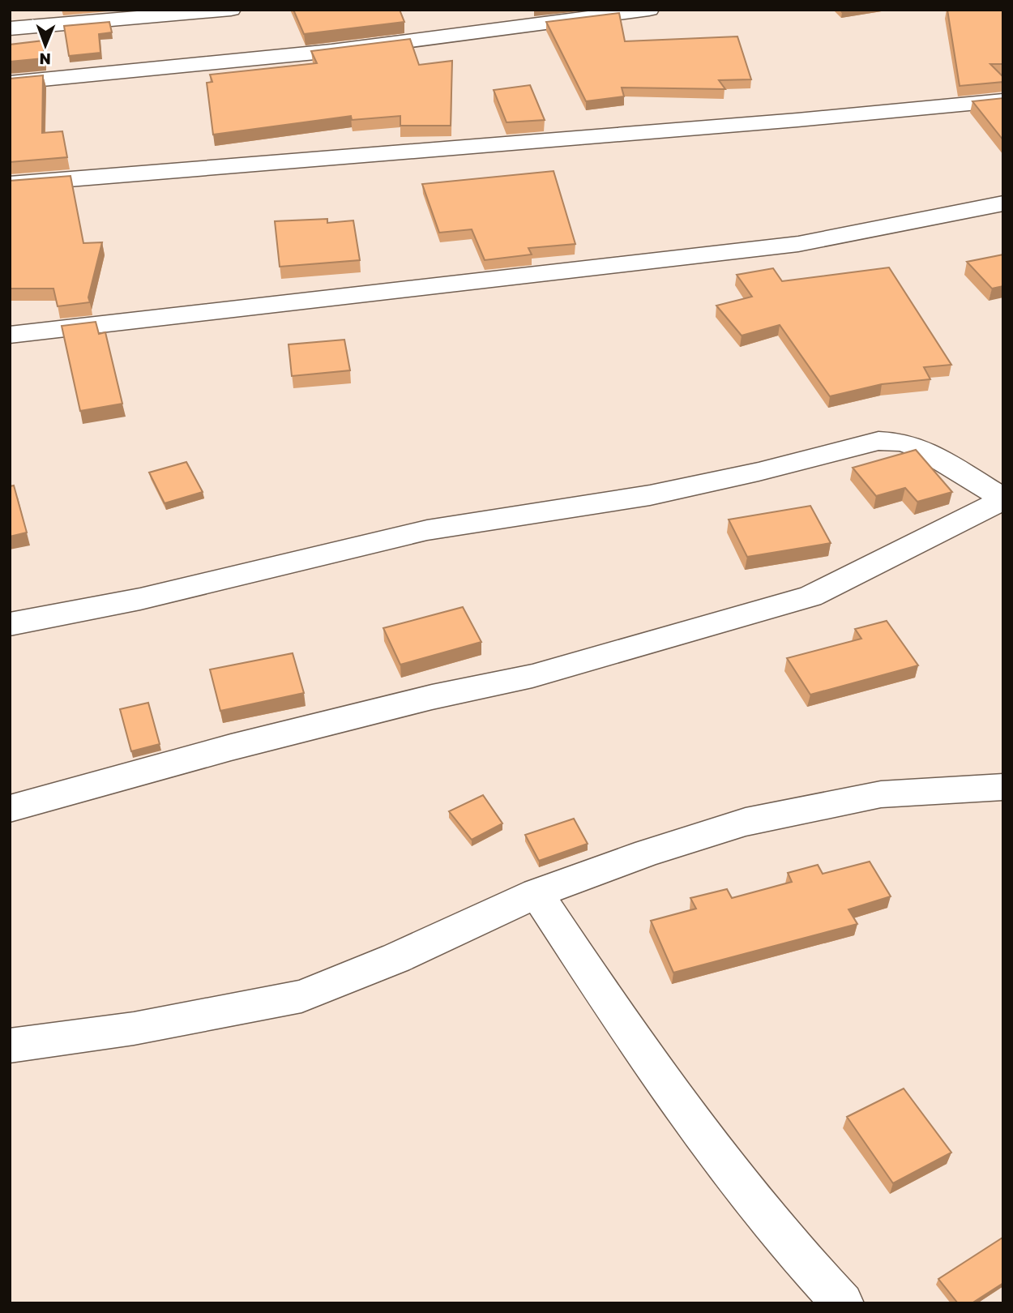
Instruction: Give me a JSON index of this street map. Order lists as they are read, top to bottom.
{
  "north": "bottom"
}
